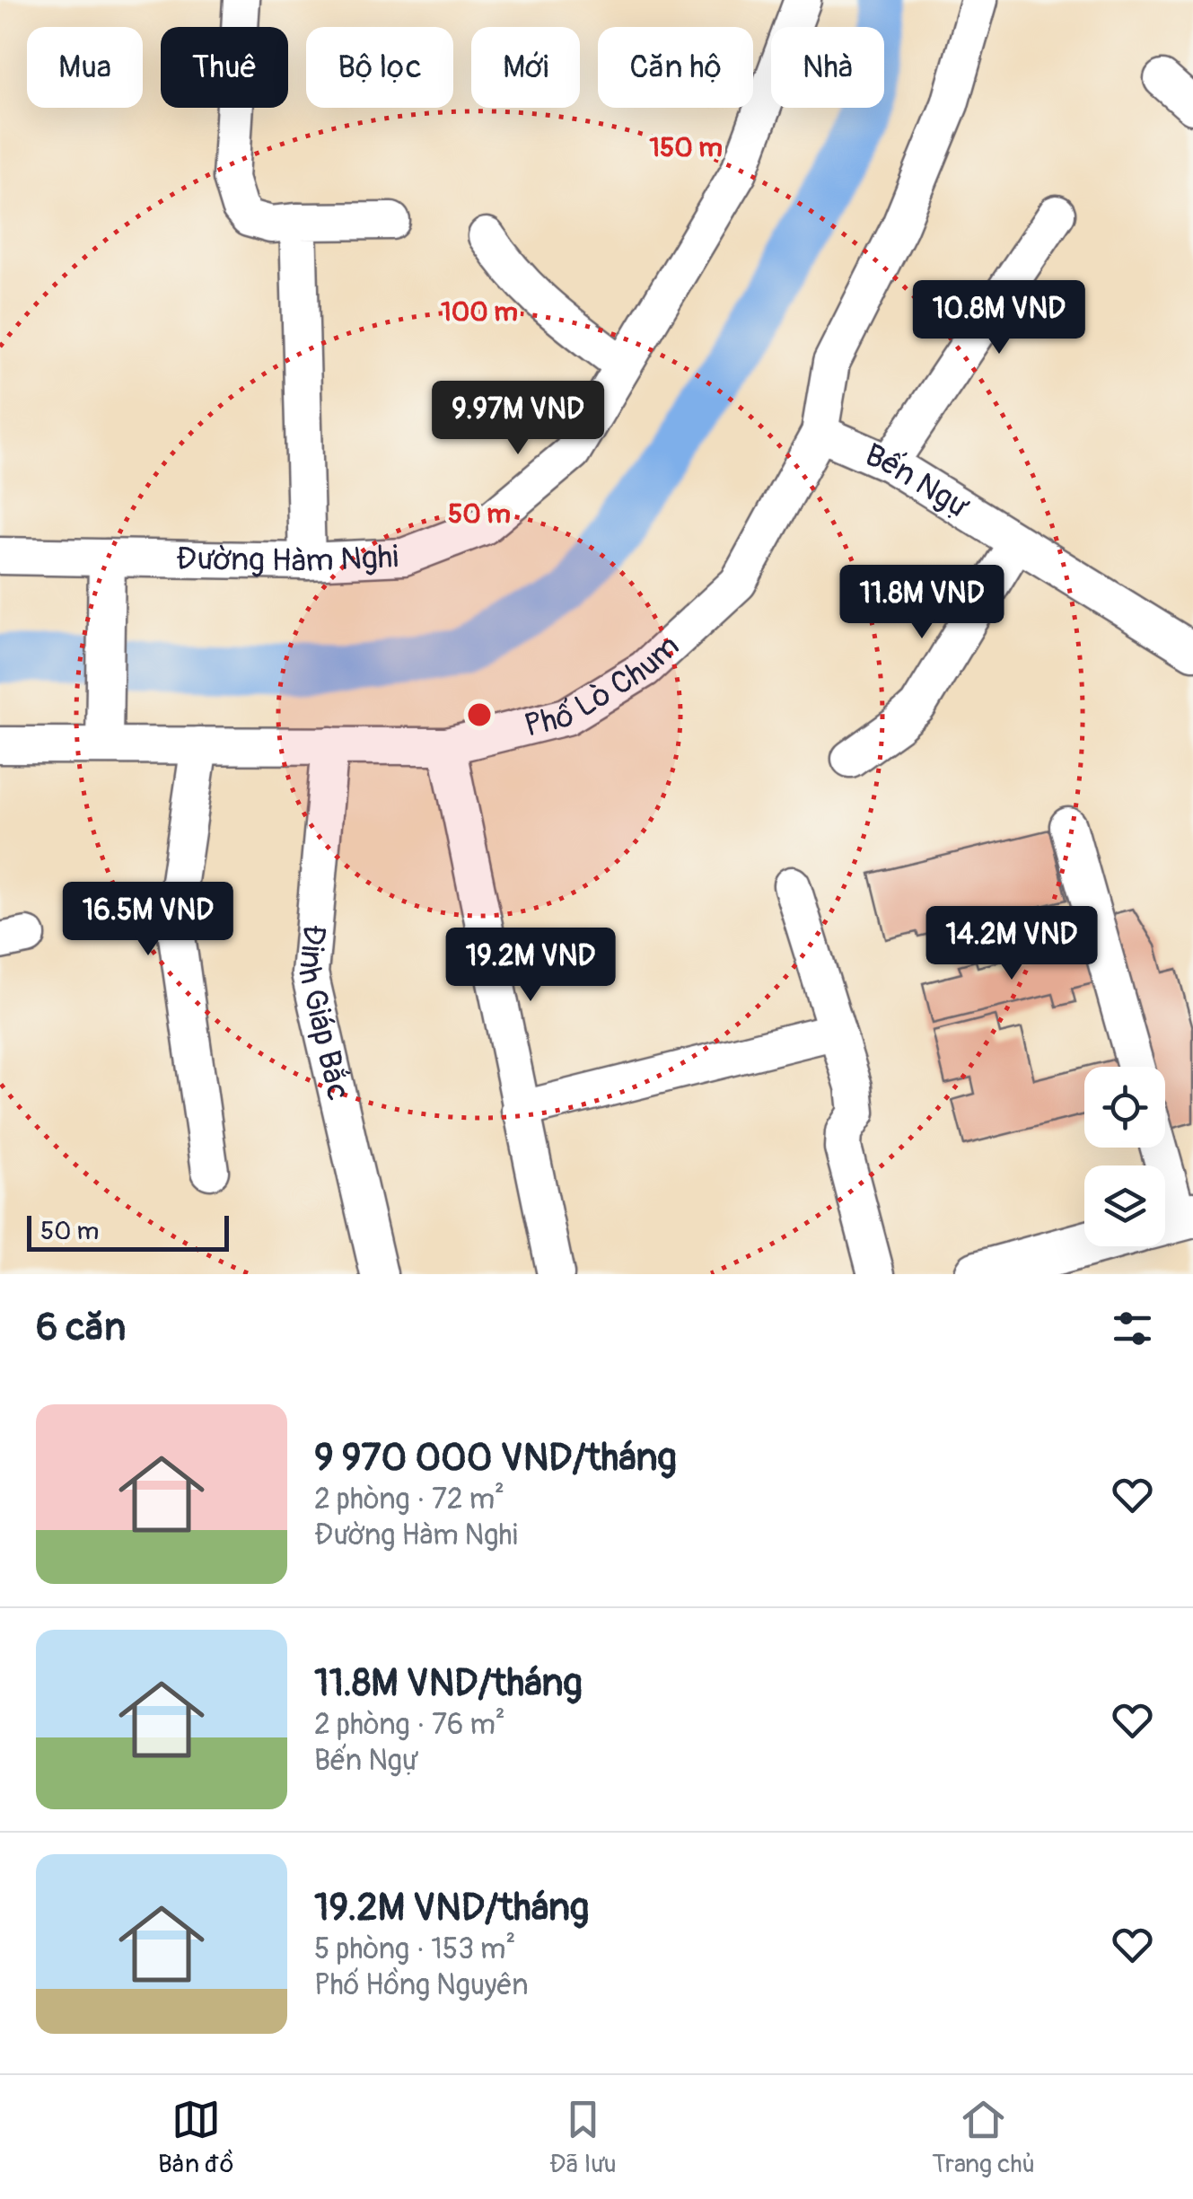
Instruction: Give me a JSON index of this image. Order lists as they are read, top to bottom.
{
  "streets": {
    "street": [
      "Bến Ngự",
      "Đường Hàm Nghi",
      "Phố Lò Chum",
      "Đinh Giáp Bắc"
    ]
  },
  "crossings": [
    ["Bến Ngự", "Phố Lò Chum"],
    ["Phố Lò Chum", "Đinh Giáp Bắc"]
  ],
  "scale_bar": "50 m",
  "page": {
    "chip": [
      "Mua",
      "Thuê",
      "Bộ lọc",
      "Mới",
      "Căn hộ",
      "Nhà"
    ],
    "price": [
      "10.8M VND",
      "9.97M VND",
      "11.8M VND",
      "16.5M VND",
      "14.2M VND",
      "19.2M VND"
    ],
    "scale": "50 m",
    "heading": "6 căn",
    "list": [
      {
        "name": "9 970 000 VND/tháng",
        "note": "2 phòng · 72 m² · Đường Hàm Nghi"
      },
      {
        "name": "11.8M VND/tháng",
        "note": "2 phòng · 76 m² · Bến Ngự"
      },
      {
        "name": "19.2M VND/tháng",
        "note": "5 phòng · 153 m² · Phố Hồng Nguyên"
      }
    ],
    "tabs": ["Bản đồ", "Đã lưu", "Trang chủ"]
  },
  "rings": ["150 m", "100 m", "50 m"]
}
